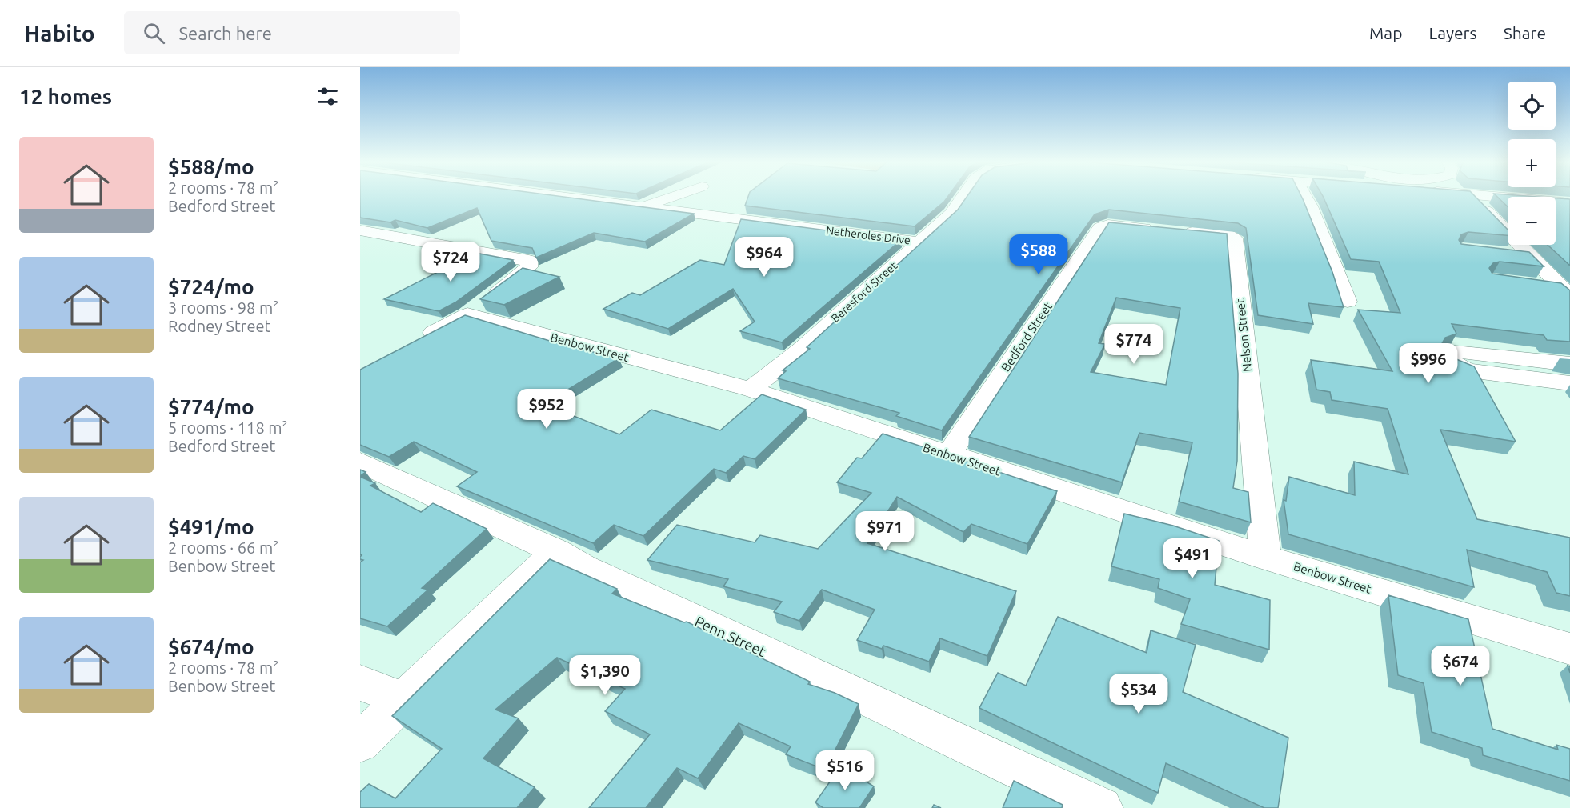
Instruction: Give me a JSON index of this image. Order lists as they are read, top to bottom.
{
  "streets": {
    "street": [
      "Netheroles Drive",
      "Beresford Street",
      "Nelson Street",
      "Bedford Street",
      "Benbow Street",
      "Penn Street"
    ]
  },
  "crossings": [
    ["Netheroles Drive", "Beresford Street"],
    ["Beresford Street", "Benbow Street"],
    ["Nelson Street", "Bedford Street"],
    ["Nelson Street", "Benbow Street"],
    ["Bedford Street", "Benbow Street"]
  ],
  "page": {
    "header": "Habito",
    "search": "Search here",
    "nav": ["Map", "Layers", "Share"],
    "heading": "12 homes",
    "map_buttons": ["+", "−"],
    "list": [
      {
        "name": "$588/mo",
        "note": "2 rooms · 78 m² · Bedford Street"
      },
      {
        "name": "$724/mo",
        "note": "3 rooms · 98 m² · Rodney Street"
      },
      {
        "name": "$774/mo",
        "note": "5 rooms · 118 m² · Bedford Street"
      },
      {
        "name": "$491/mo",
        "note": "2 rooms · 66 m² · Benbow Street"
      },
      {
        "name": "$674/mo",
        "note": "2 rooms · 78 m² · Benbow Street"
      }
    ],
    "price": [
      "$588",
      "$964",
      "$724",
      "$774",
      "$996",
      "$952",
      "$971",
      "$491",
      "$674",
      "$1,390",
      "$534",
      "$516"
    ]
  }
}
